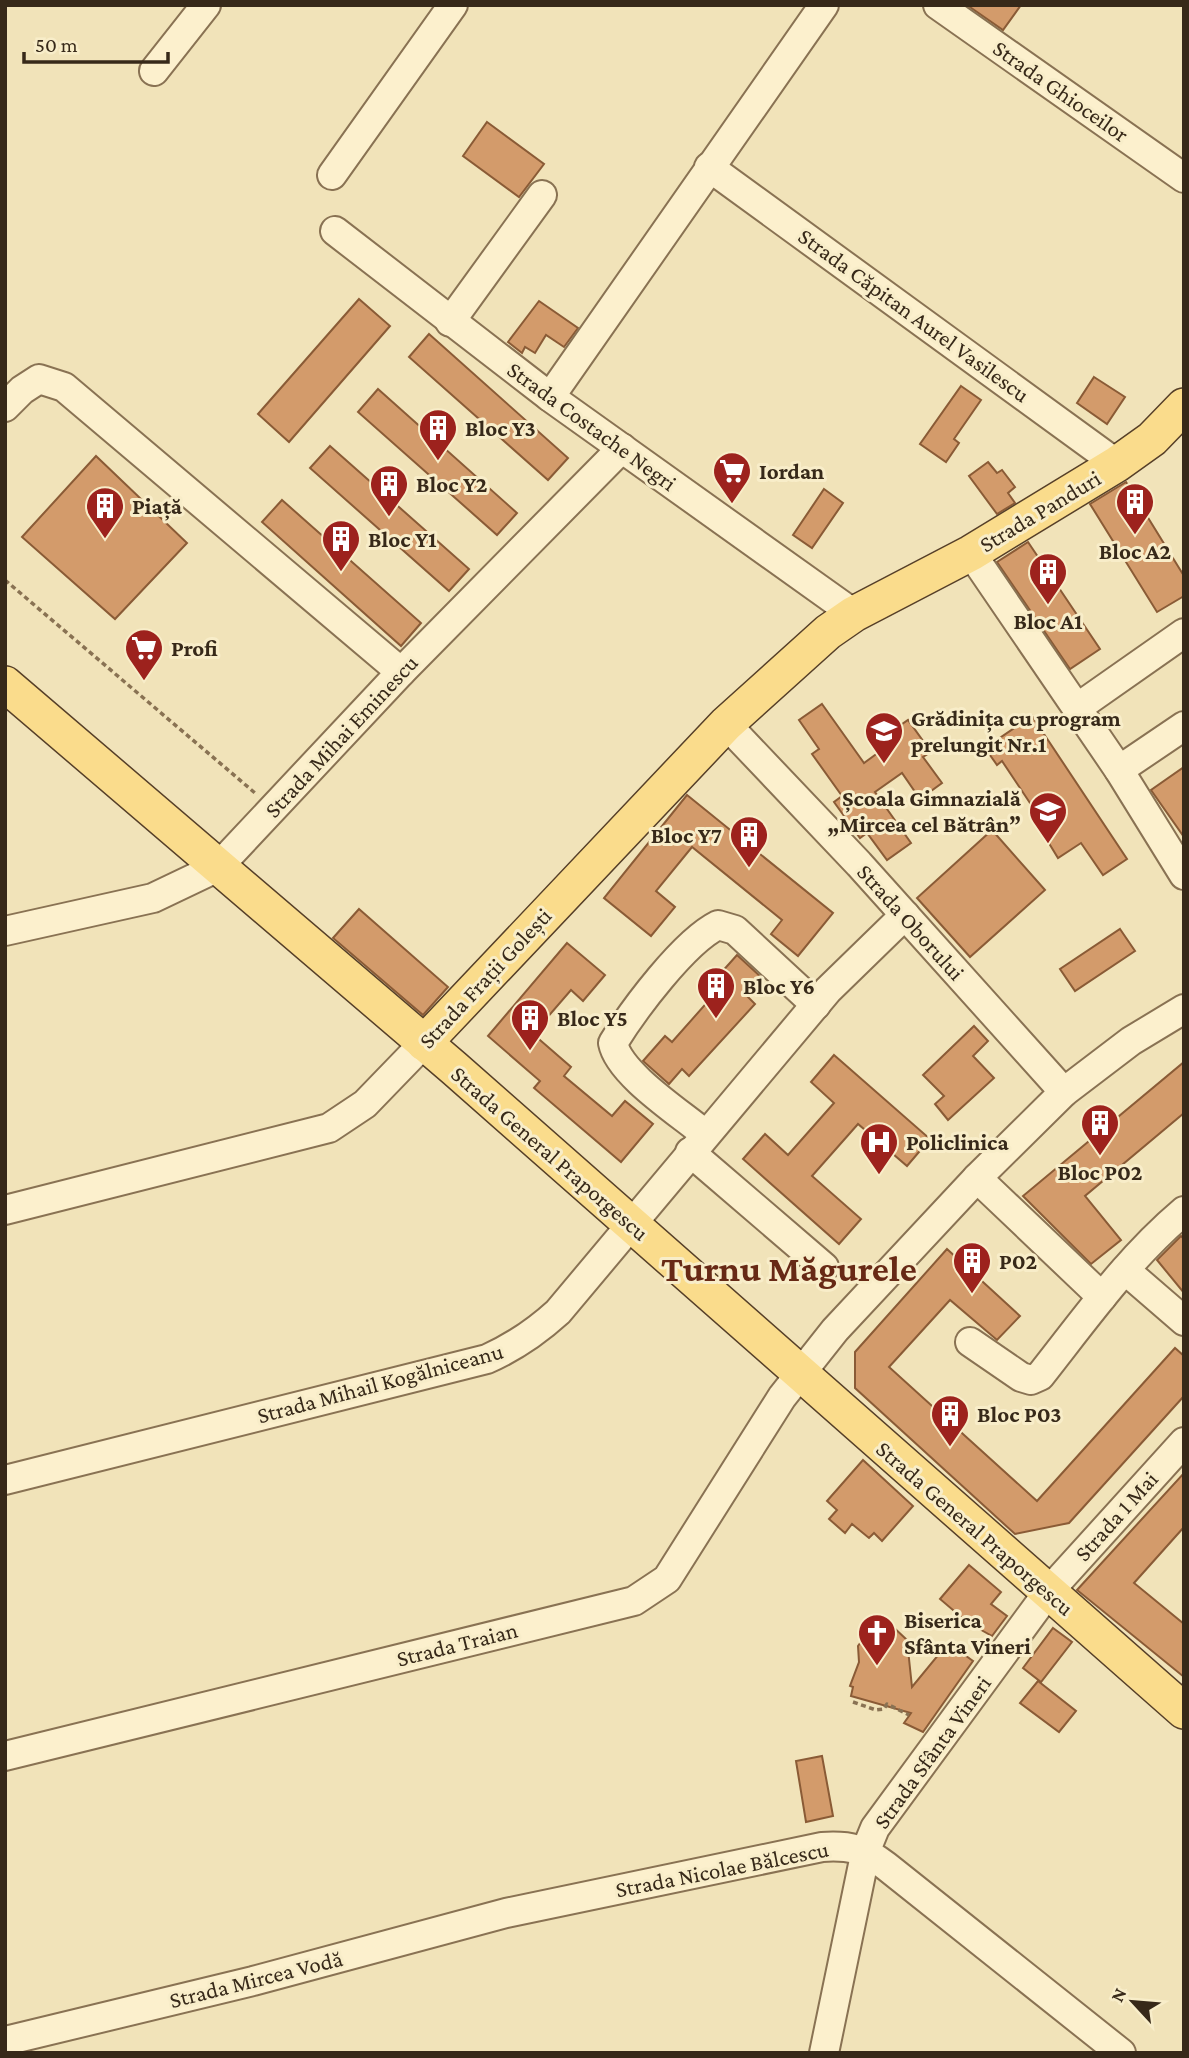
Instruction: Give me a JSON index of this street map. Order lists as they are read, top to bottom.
{
  "streets": {
    "main road": ["Strada Panduri", "Strada Frații Golești", "Strada General Praporgescu"],
    "street": [
      "Strada Ghioceilor",
      "Strada Căpitan Aurel Vasilescu",
      "Strada Costache Negri",
      "Strada Mihai Eminescu",
      "Strada Oborului",
      "Strada Mihail Kogălniceanu",
      "Strada 1 Mai",
      "Strada Traian",
      "Strada Sfânta Vineri",
      "Strada Nicolae Bălcescu",
      "Strada Mircea Vodă"
    ]
  },
  "crossings": [
    ["Strada Căpitan Aurel Vasilescu", "Strada Panduri"],
    ["Strada Costache Negri", "Strada Panduri"],
    ["Strada Costache Negri", "Strada Mihai Eminescu"],
    ["Strada Costache Negri", "Strada Frații Golești"],
    ["Strada Panduri", "Strada Frații Golești"],
    ["Strada Mihai Eminescu", "Strada General Praporgescu"],
    ["Strada Oborului", "Strada Frații Golești"],
    ["Strada Oborului", "Strada Mihail Kogălniceanu"],
    ["Strada Oborului", "Strada Traian"],
    ["Strada Frații Golești", "Strada General Praporgescu"],
    ["Strada General Praporgescu", "Strada Mihail Kogălniceanu"],
    ["Strada General Praporgescu", "Strada 1 Mai"],
    ["Strada General Praporgescu", "Strada Traian"],
    ["Strada General Praporgescu", "Strada Sfânta Vineri"],
    ["Strada 1 Mai", "Strada Sfânta Vineri"],
    ["Strada Sfânta Vineri", "Strada Nicolae Bălcescu"],
    ["Strada Nicolae Bălcescu", "Strada Mircea Vodă"]
  ],
  "districts": ["Turnu Măgurele"],
  "places": {
    "building": [
      "Bloc Y3",
      "Bloc Y2",
      "Bloc A2",
      "Piață",
      "Bloc Y1",
      "Bloc A1",
      "Bloc Y7",
      "Bloc Y6",
      "Bloc Y5",
      "Bloc P02",
      "P02",
      "Bloc P03"
    ],
    "supermarket": ["Iordan", "Profi"],
    "school or university": ["Grădinița cu program prelungit Nr.1", "Școala Gimnazială „Mircea cel Bătrân”"],
    "hospital": ["Policlinica"],
    "church": ["Biserica Sfânta Vineri"]
  },
  "scale_bar": "50 m",
  "north": "top left"
}
